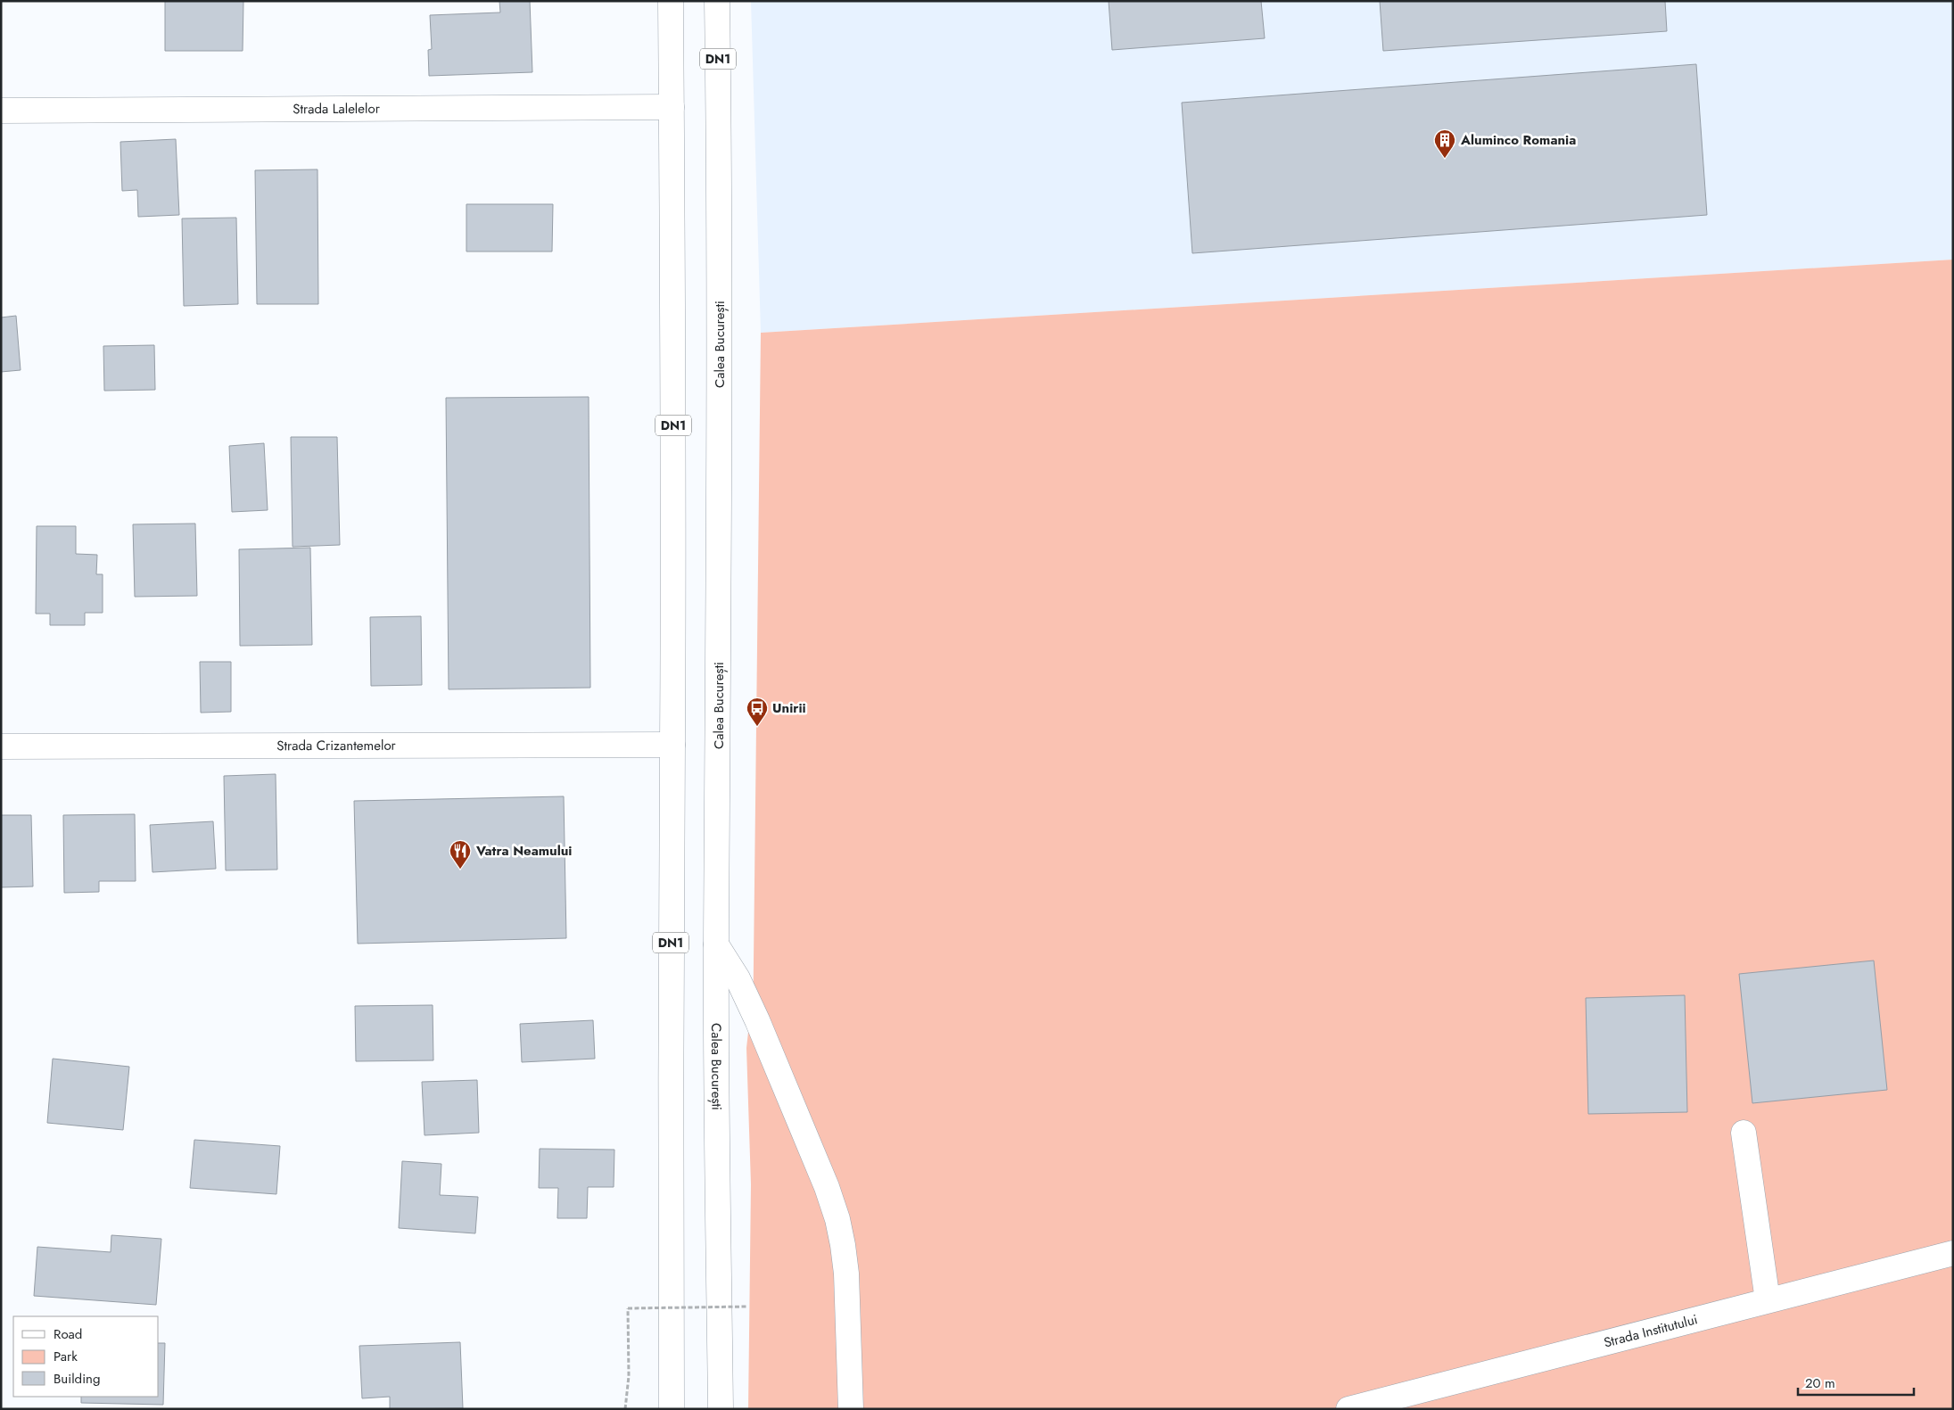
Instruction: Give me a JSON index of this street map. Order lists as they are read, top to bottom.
{
  "streets": {
    "main road": [
      "DN1",
      "Strada Lalelelor",
      "Calea București",
      "Strada Crizantemelor",
      "Strada Institutului"
    ]
  },
  "crossings": [
    ["DN1", "Strada Lalelelor"],
    ["DN1", "Strada Crizantemelor"]
  ],
  "places": {
    "building": ["Aluminco Romania"],
    "bus stop": ["Unirii"],
    "restaurant": ["Vatra Neamului"]
  },
  "legend": ["Road", "Park", "Building"],
  "scale_bar": "20 m"
}
